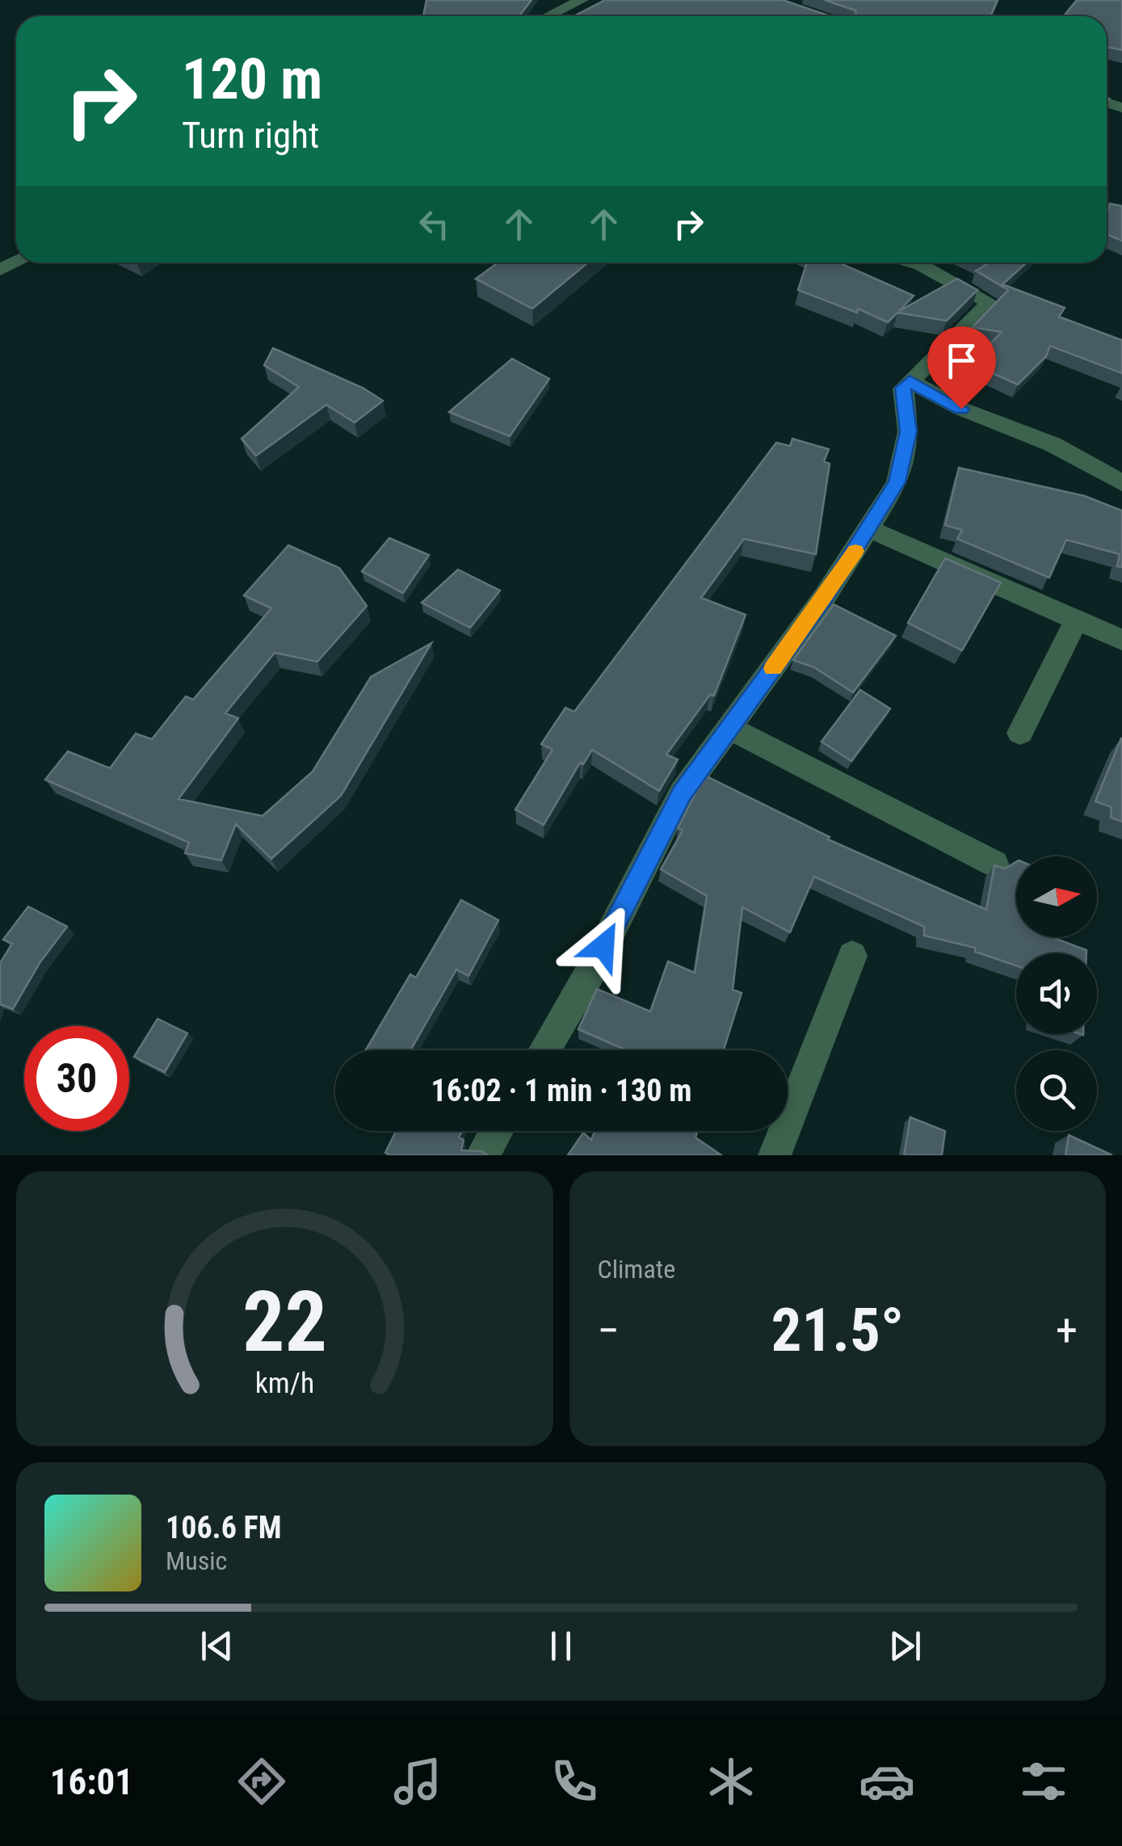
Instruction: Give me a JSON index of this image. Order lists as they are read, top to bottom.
{
  "north": "right",
  "page": {
    "turn": ["120 m", "Turn right"],
    "limit": "30",
    "trip": "16:02 · 1 min · 130 m",
    "tile": "Climate",
    "heat": ["−", "21.5°", "+"],
    "song": ["106.6 FM", "Music"],
    "tabs": "16:01",
    "gauge": ["22", "km/h"]
  }
}
